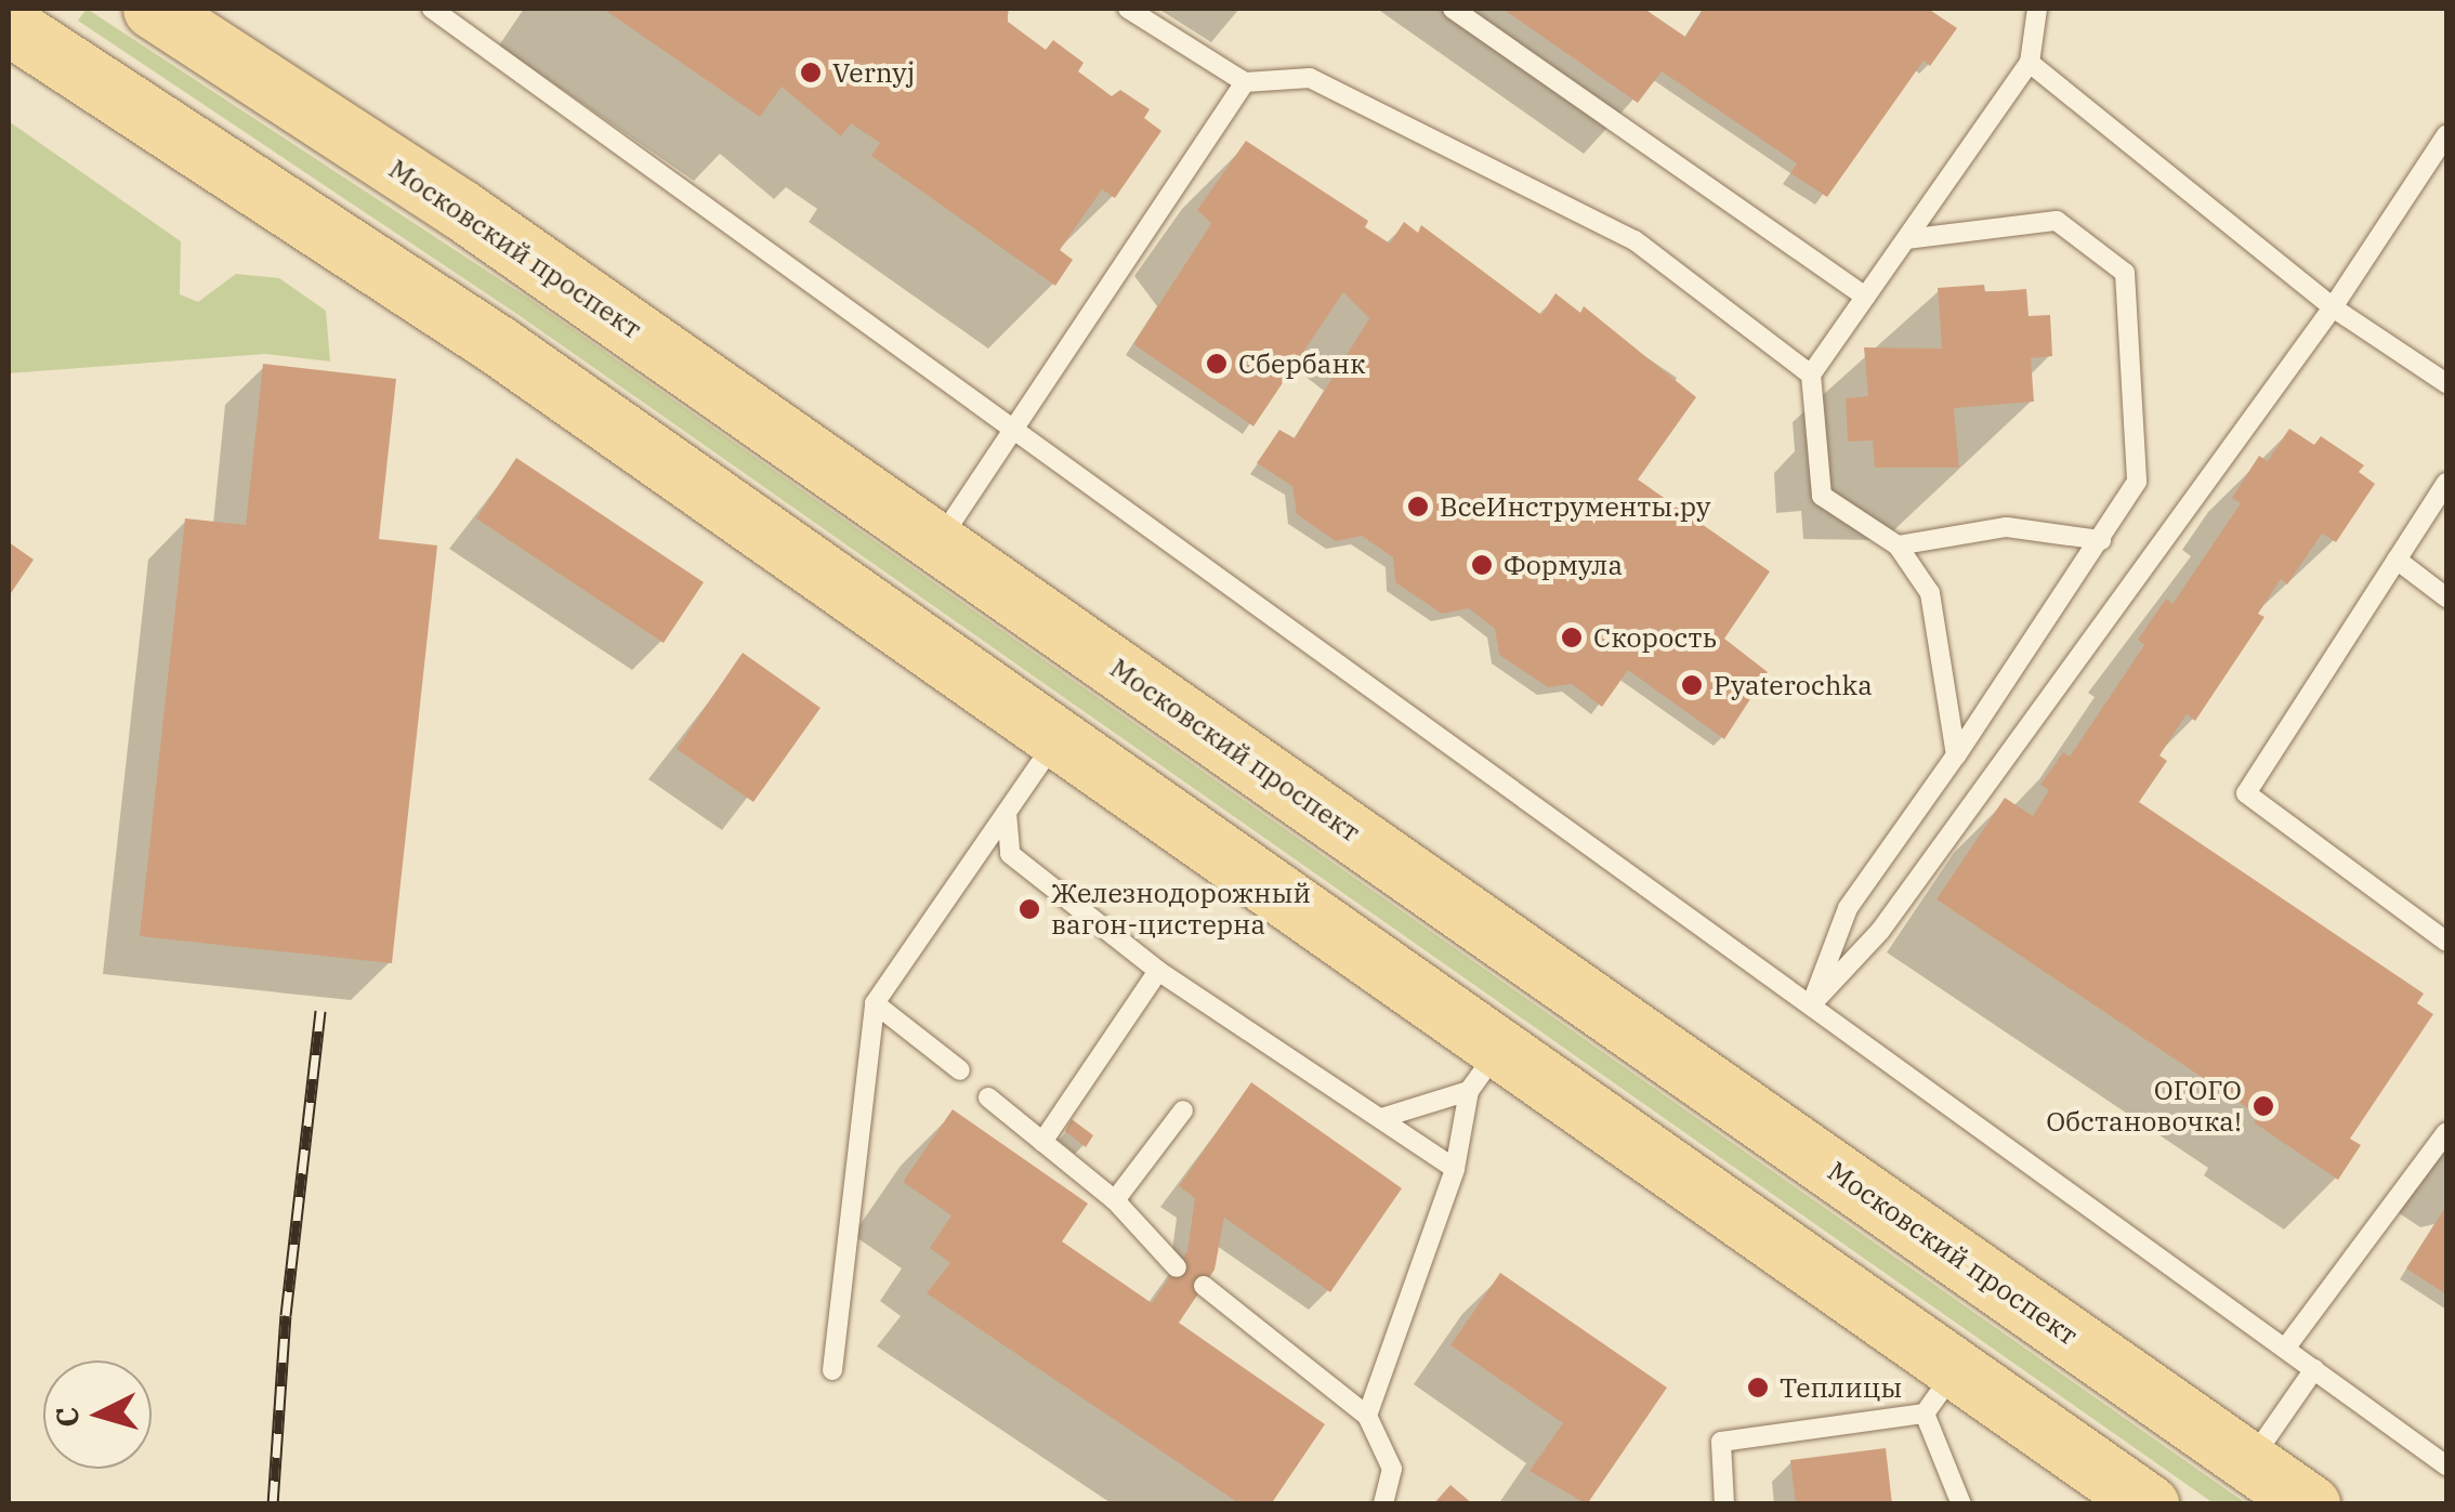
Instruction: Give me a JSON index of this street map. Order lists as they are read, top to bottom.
{
  "streets": {
    "main road": ["Московский проспект"]
  },
  "places": [
    "Vernyj",
    "Сбербанк",
    "ВсеИнструменты.ру",
    "Формула",
    "Скорость",
    "Pyaterochka",
    "Железнодорожный вагон-цистерна",
    "ОГОГО Обстановочка!",
    "Теплицы"
  ],
  "north": "left"
}
